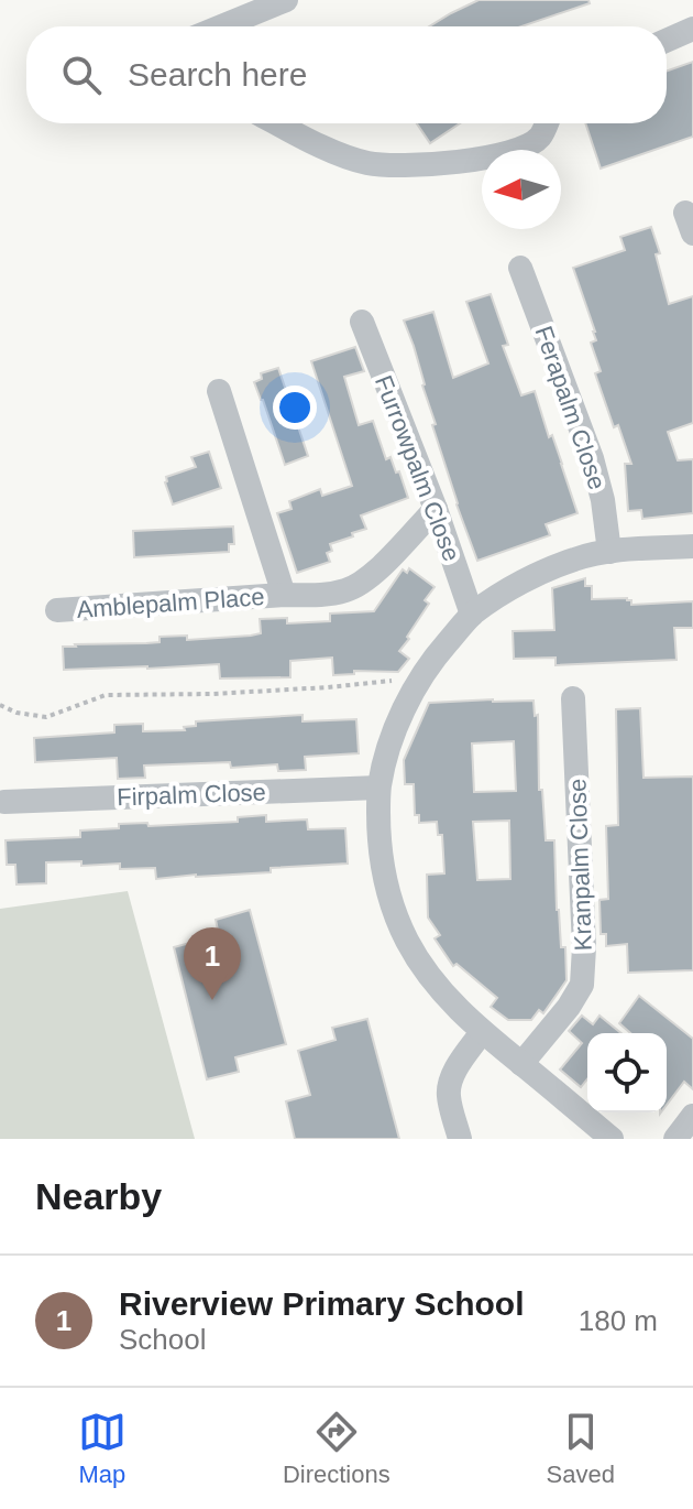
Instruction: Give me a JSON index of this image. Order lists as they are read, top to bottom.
{
  "streets": {
    "street": [
      "Ferapalm Close",
      "Furrowpalm Close",
      "Amblepalm Place",
      "Firpalm Close",
      "Kranpalm Close"
    ]
  },
  "crossings": [
    ["Furrowpalm Close", "Amblepalm Place"]
  ],
  "north": "left",
  "page": {
    "search": "Search here",
    "pins": "1",
    "heading": "Nearby",
    "list": [
      {
        "mark": "1",
        "name": "Riverview Primary School",
        "note": "School",
        "value": "180 m"
      }
    ],
    "nav": ["Map", "Directions", "Saved"]
  }
}
